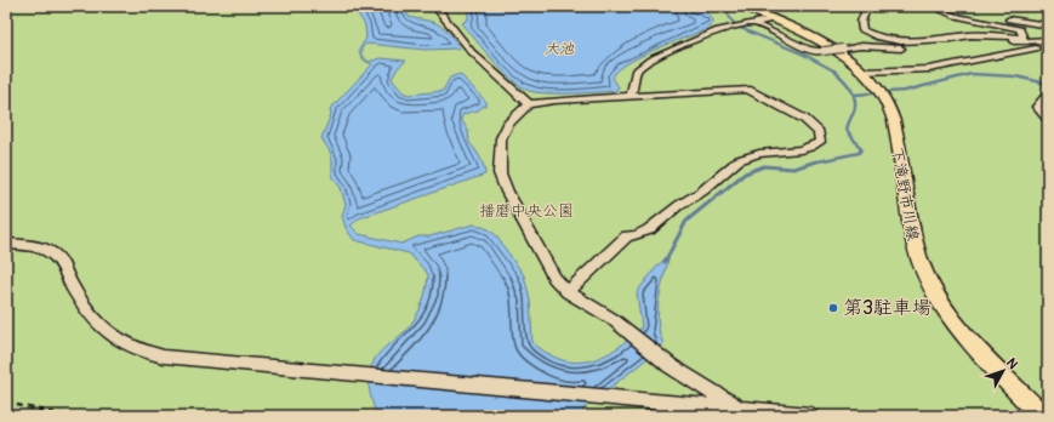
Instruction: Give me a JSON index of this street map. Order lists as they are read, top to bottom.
{
  "streets": {
    "main road": ["下滝野市川線"]
  },
  "water": ["大池"],
  "parks": ["播磨中央公園"],
  "places": ["第3駐車場"],
  "north": "top right"
}
